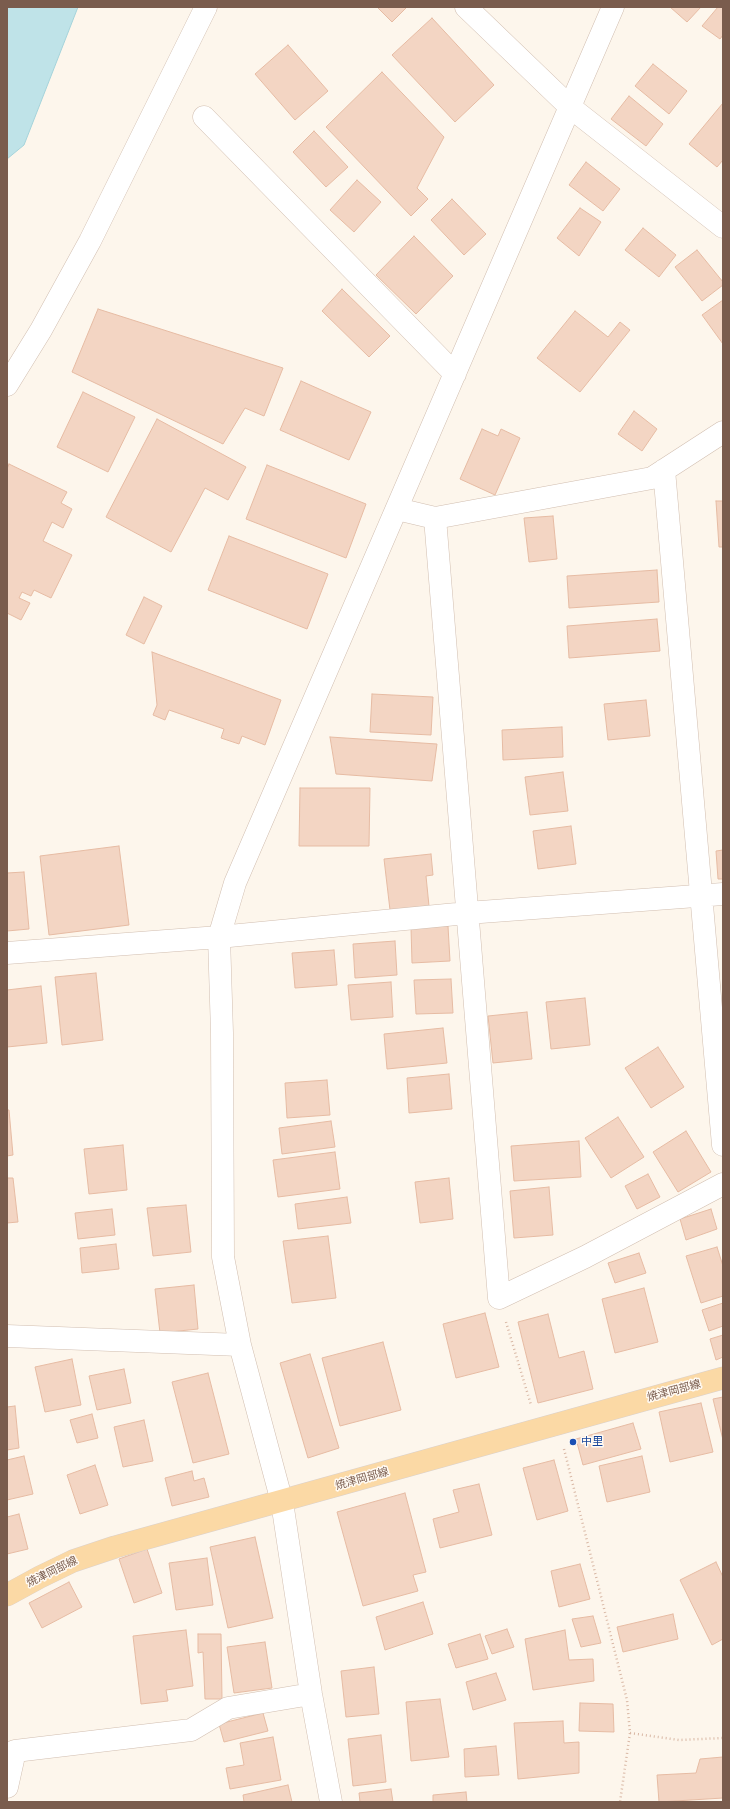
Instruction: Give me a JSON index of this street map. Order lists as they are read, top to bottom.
{
  "streets": {
    "main road": ["焼津岡部線"]
  },
  "places": ["中里"]
}
